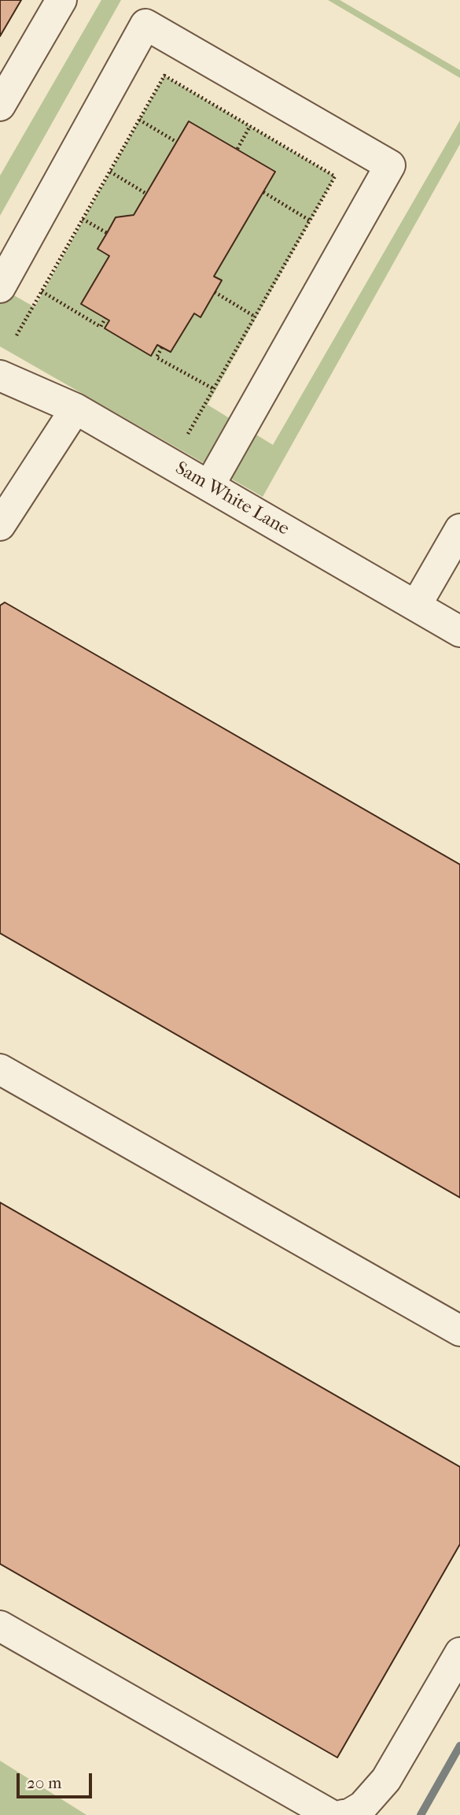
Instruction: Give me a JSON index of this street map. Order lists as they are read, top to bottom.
{
  "streets": {
    "street": ["Sam White Lane"]
  },
  "scale_bar": "20 m"
}
